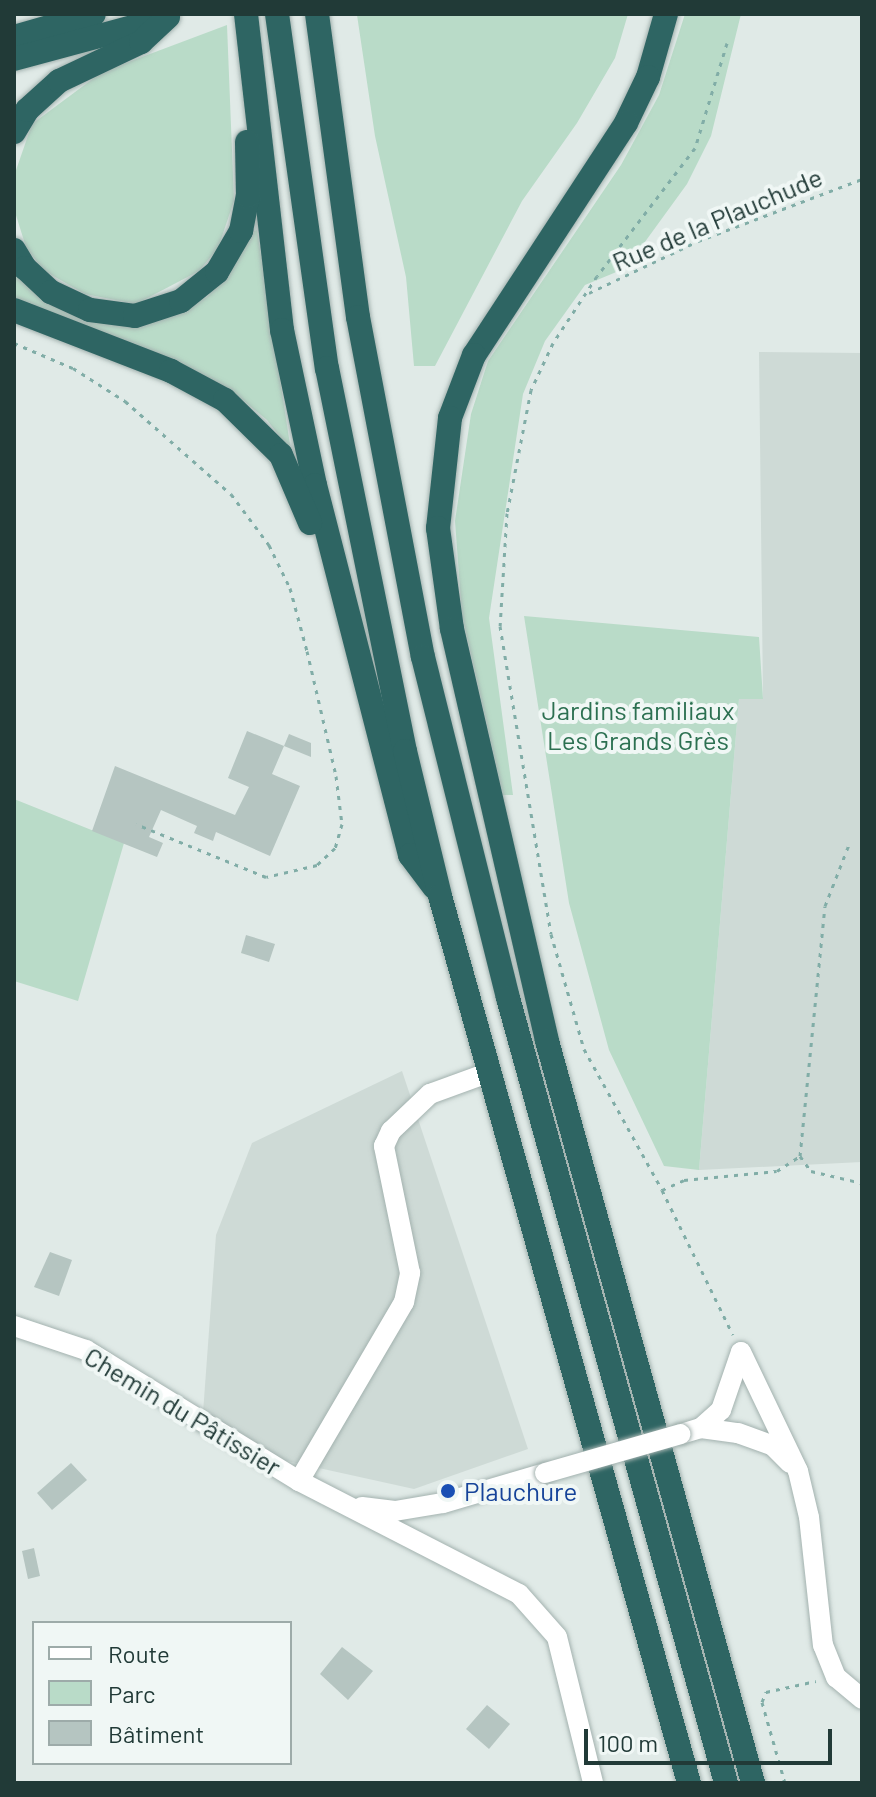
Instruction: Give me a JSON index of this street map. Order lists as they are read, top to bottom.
{
  "streets": {
    "street": ["Chemin du Pâtissier"],
    "path": ["Rue de la Plauchude"]
  },
  "parks": ["Jardins familiaux Les Grands Grès"],
  "places": ["Plauchure"],
  "legend": ["Route", "Parc", "Bâtiment"],
  "scale_bar": "100 m"
}
